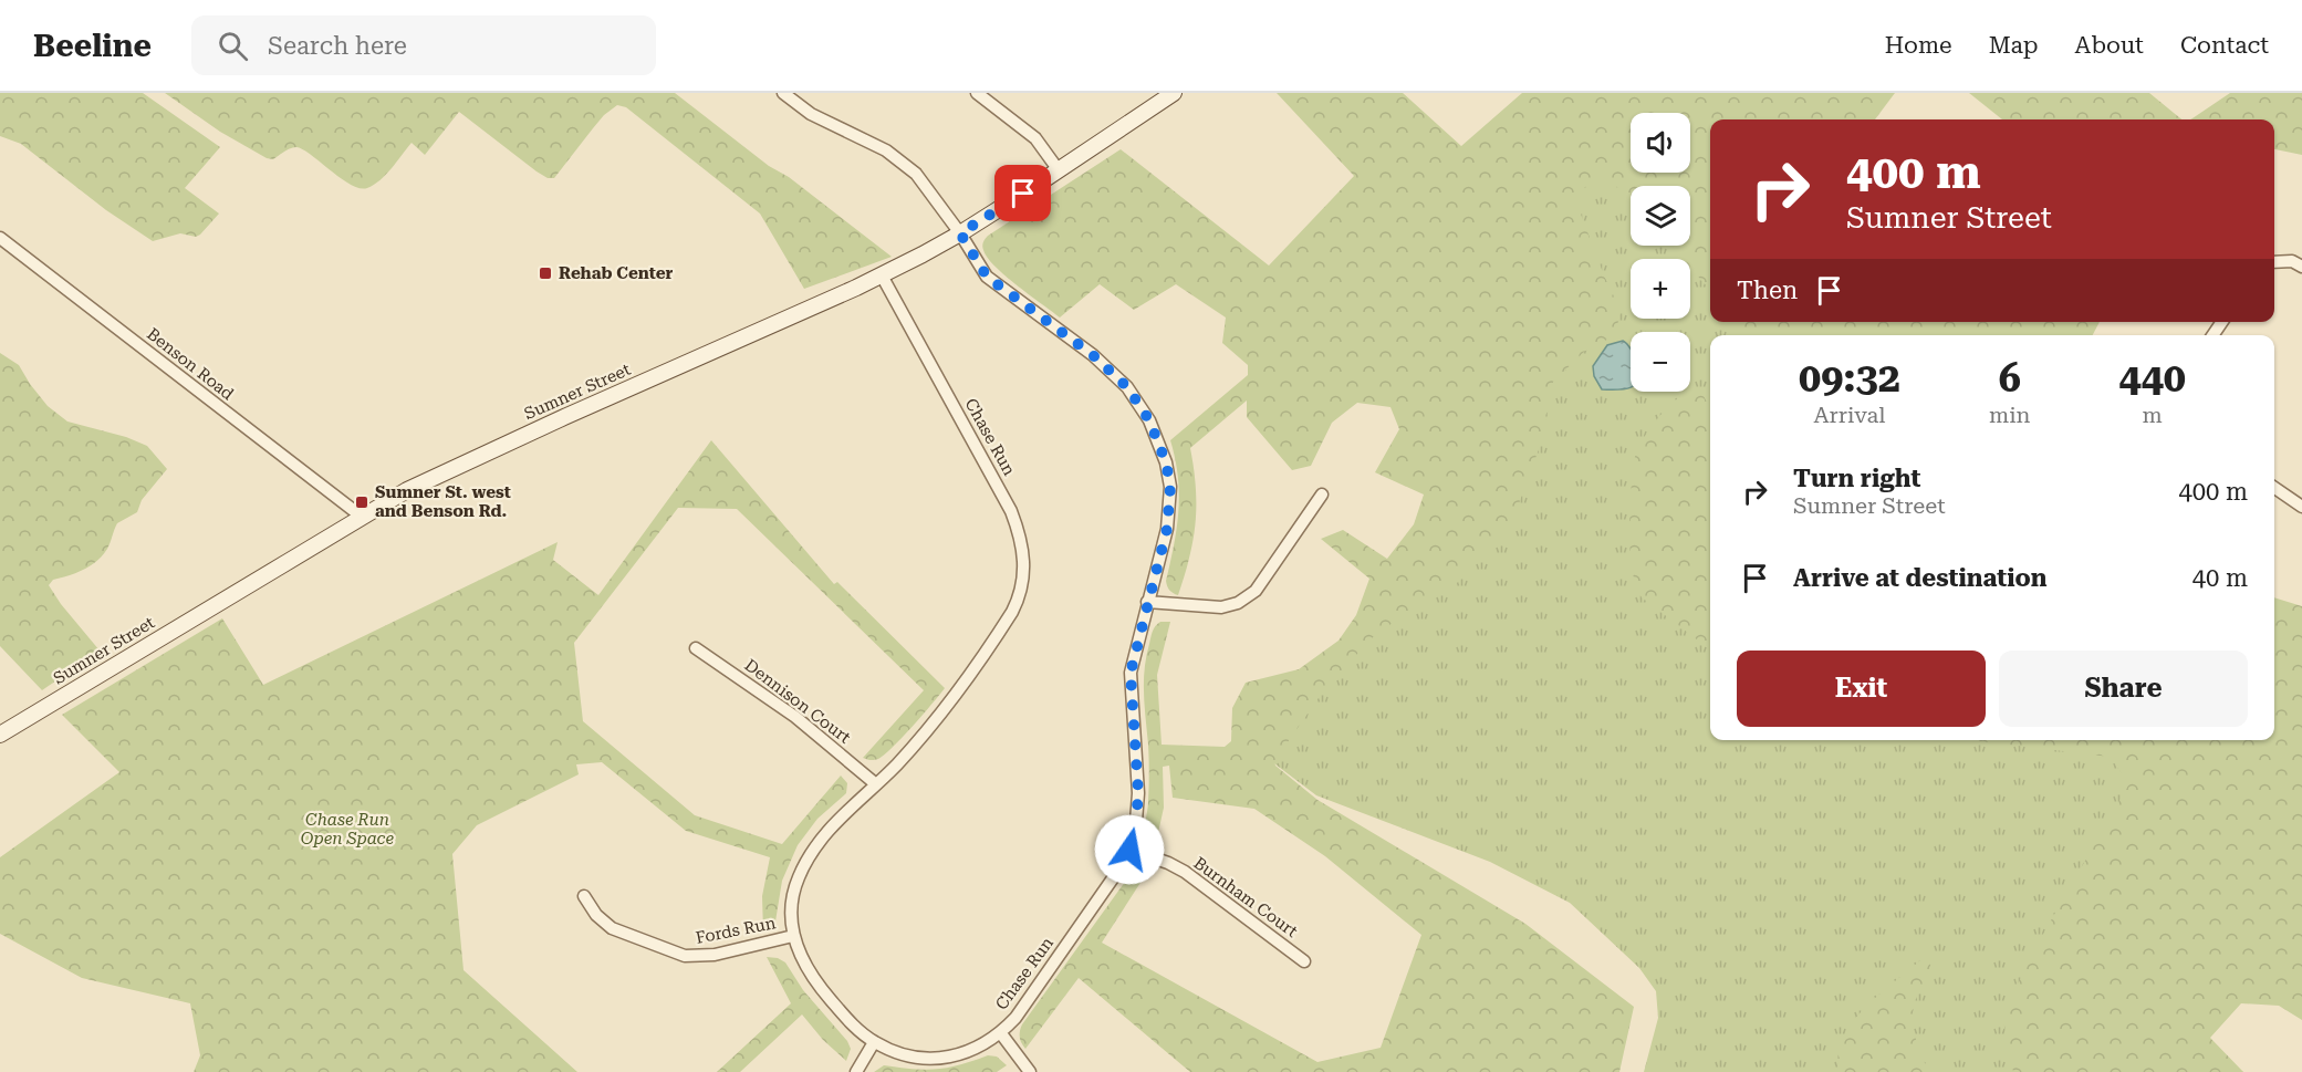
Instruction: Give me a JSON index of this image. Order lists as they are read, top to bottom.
{
  "streets": {
    "main road": ["Sumner Street"],
    "street": [
      "Benson Road",
      "Chase Run",
      "Dennison Court",
      "Burnham Court",
      "Fords Run"
    ]
  },
  "crossings": [
    ["Benson Road", "Sumner Street"],
    ["Sumner Street", "Chase Run"],
    ["Chase Run", "Dennison Court"],
    ["Chase Run", "Burnham Court"],
    ["Chase Run", "Fords Run"]
  ],
  "parks": ["Chase Run Open Space"],
  "places": {
    "transit": ["Rehab Center", "Sumner St. west and Benson Rd."]
  },
  "page": {
    "header": "Beeline",
    "search": "Search here",
    "nav": [
      "Home",
      "Map",
      "About",
      "Contact"
    ],
    "map_buttons": ["+", "−"],
    "turn": ["400 m", "Sumner Street"],
    "then": "Then",
    "eta": [
      "09:32",
      "Arrival",
      "6",
      "min",
      "440",
      "m"
    ],
    "list": [
      {
        "name": "Turn right",
        "note": "Sumner Street",
        "value": "400 m"
      },
      {
        "name": "Arrive at destination",
        "value": "40 m"
      }
    ],
    "buttons": ["Exit", "Share"]
  }
}
